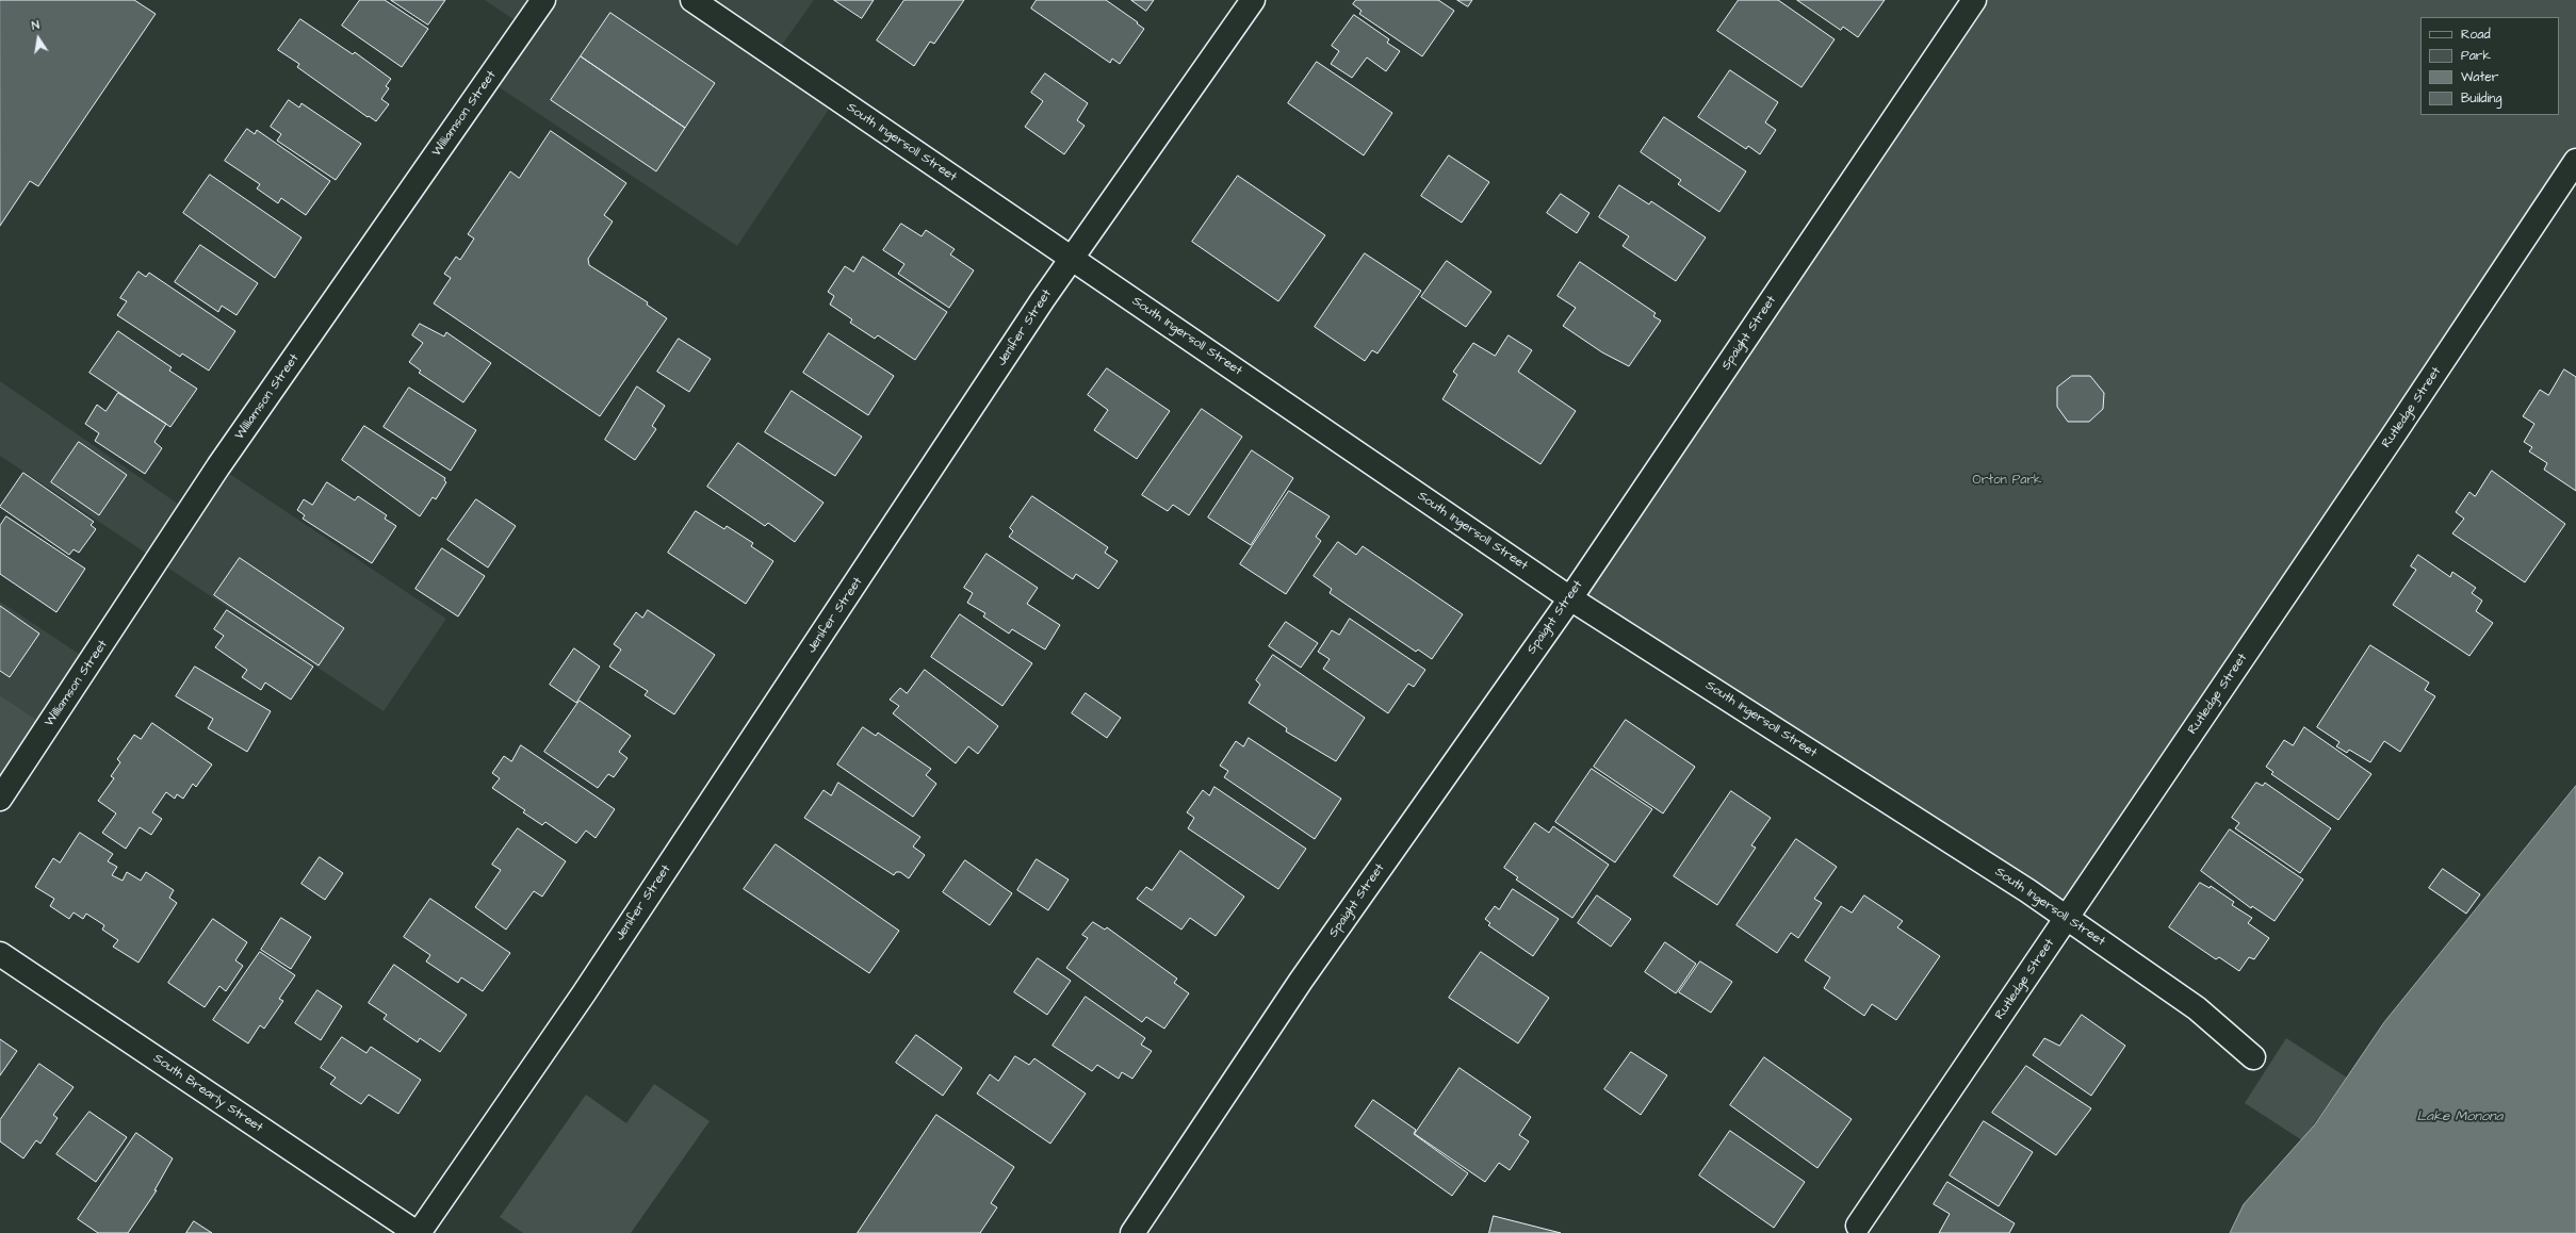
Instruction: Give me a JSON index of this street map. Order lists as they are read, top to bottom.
{
  "streets": {
    "street": [
      "Williamson Street",
      "South Ingersoll Street",
      "Jenifer Street",
      "Spaight Street",
      "Rutledge Street",
      "South Brearly Street"
    ]
  },
  "crossings": [
    ["South Ingersoll Street", "Jenifer Street"],
    ["South Ingersoll Street", "Spaight Street"],
    ["South Ingersoll Street", "Rutledge Street"],
    ["Jenifer Street", "South Brearly Street"]
  ],
  "water": ["Lake Monona"],
  "parks": ["Orton Park"],
  "legend": [
    "Road",
    "Park",
    "Water",
    "Building"
  ],
  "north": "top"
}
